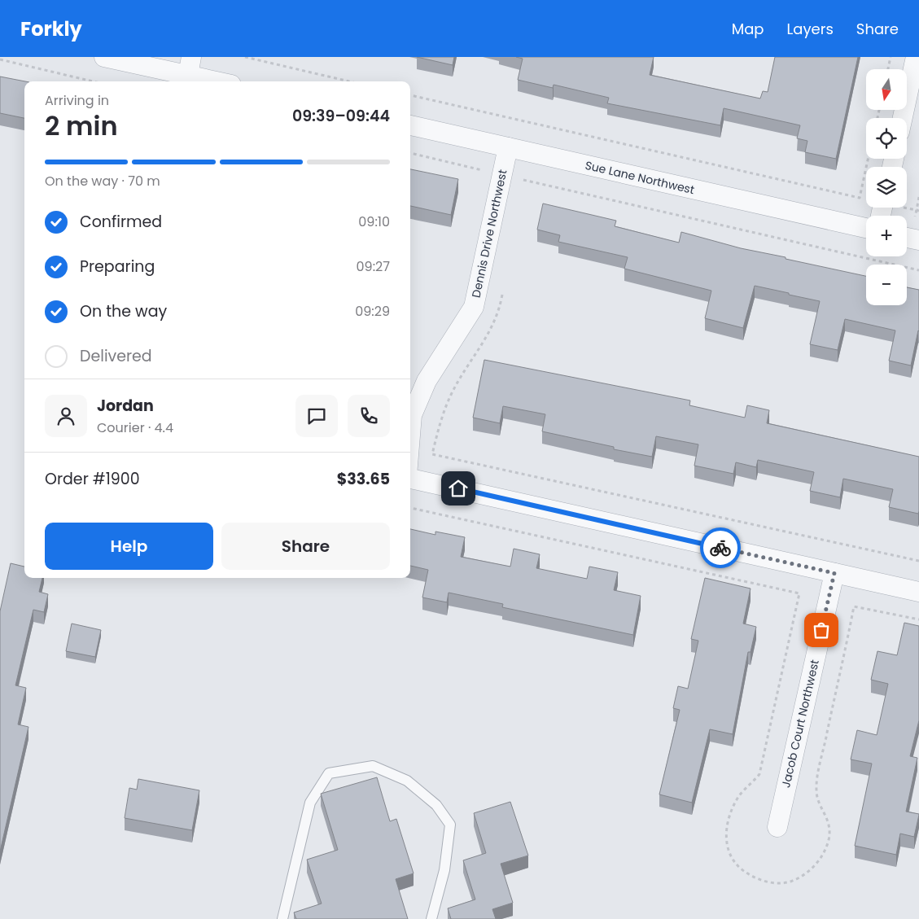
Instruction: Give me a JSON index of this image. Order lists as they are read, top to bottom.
{
  "streets": {
    "street": ["Sue Lane Northwest", "Dennis Drive Northwest", "Jacob Court Northwest"]
  },
  "crossings": [
    ["Sue Lane Northwest", "Dennis Drive Northwest"],
    ["Dennis Drive Northwest", "Jacob Court Northwest"]
  ],
  "north": "bottom",
  "page": {
    "header": "Forkly",
    "nav": ["Map", "Layers", "Share"],
    "map_buttons": ["+", "−"],
    "heading": ["2 min", "Arriving in", "09:39–09:44"],
    "panel": [
      "Jordan",
      "Courier · 4.4",
      "Order #1900",
      "$33.65"
    ],
    "bar": "On the way · 70 m",
    "list": [
      ["Confirmed", "09:10"],
      ["Preparing", "09:27"],
      ["On the way", "09:29"],
      "Delivered"
    ],
    "buttons": ["Help", "Share"]
  }
}
